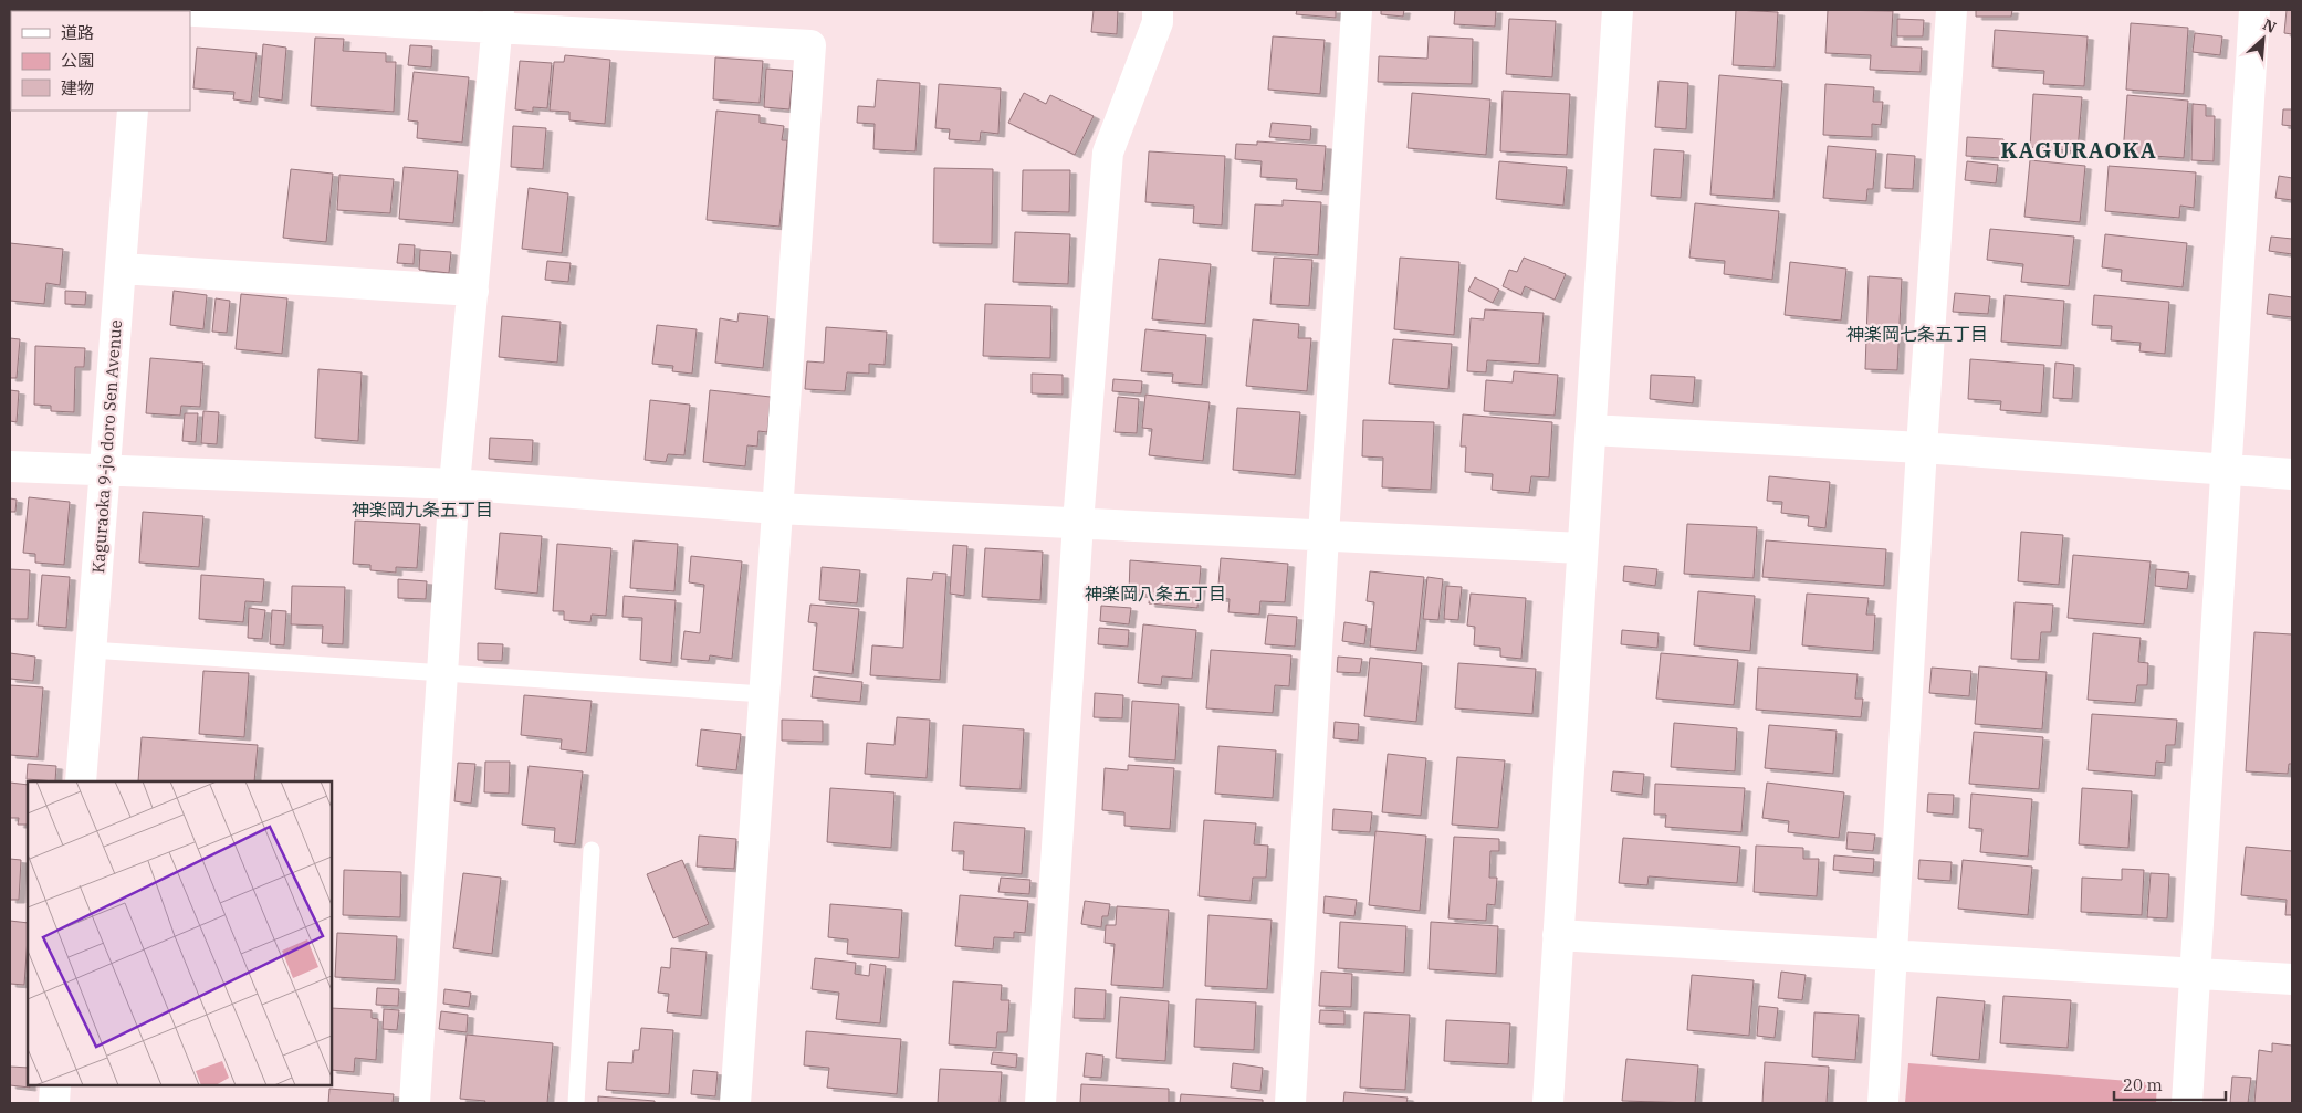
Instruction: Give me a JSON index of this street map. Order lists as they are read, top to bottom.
{
  "streets": {
    "street": ["Kaguraoka 9-jo doro Sen Avenue"]
  },
  "districts": [
    "KAGURAOKA",
    "神楽岡七条五丁目",
    "神楽岡九条五丁目",
    "神楽岡八条五丁目"
  ],
  "legend": ["道路", "公園", "建物"],
  "scale_bar": "20 m",
  "north": "top right"
}
